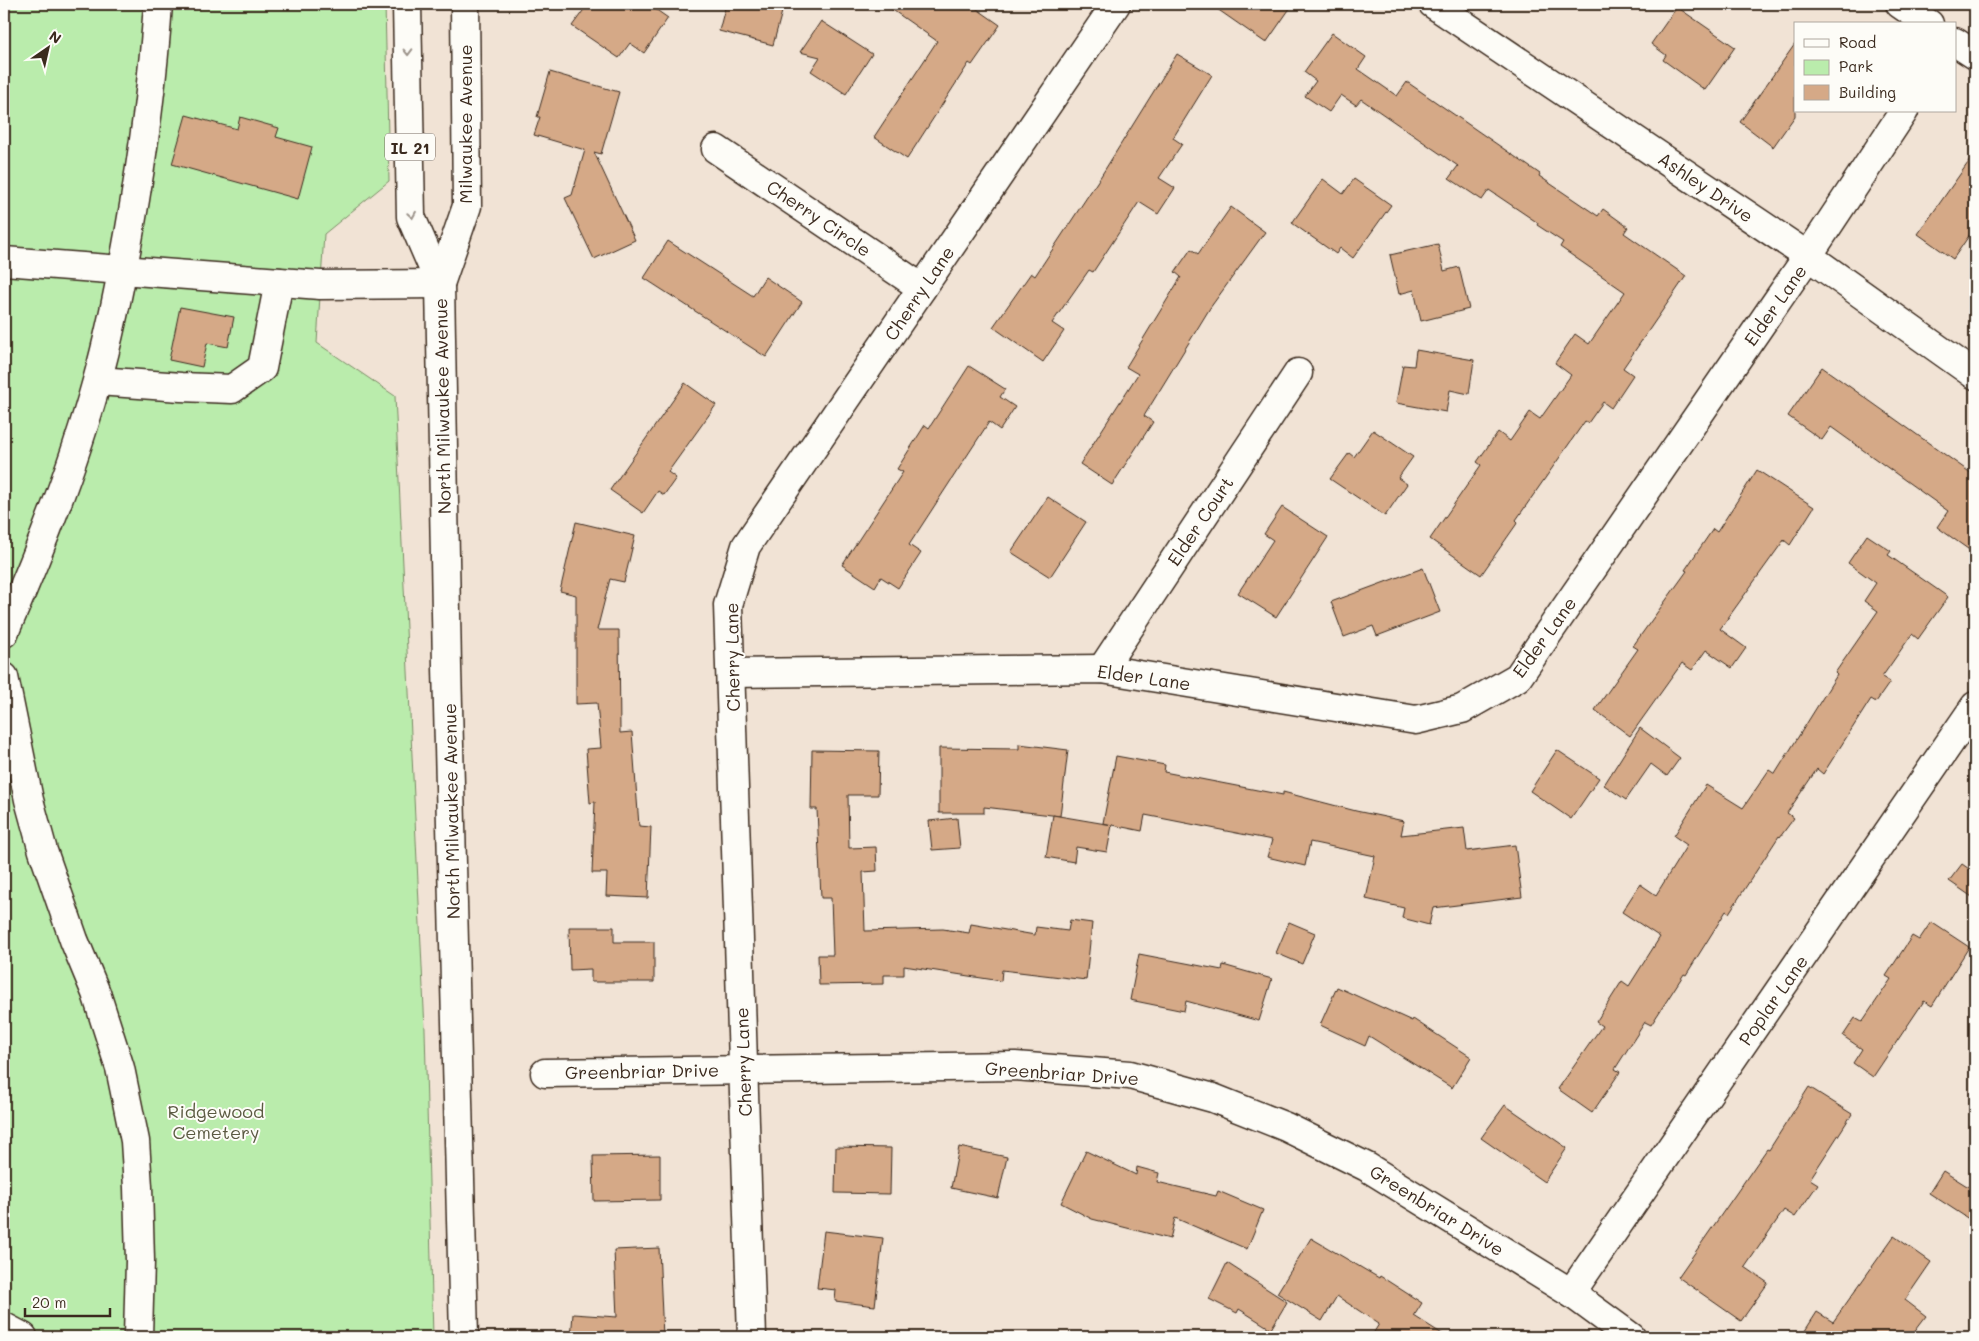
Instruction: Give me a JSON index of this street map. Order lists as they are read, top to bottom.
{
  "streets": {
    "street": [
      "Milwaukee Avenue",
      "IL 21",
      "Ashley Drive",
      "Cherry Circle",
      "Cherry Lane",
      "Elder Lane",
      "North Milwaukee Avenue",
      "Elder Court",
      "Poplar Lane",
      "Greenbriar Drive"
    ]
  },
  "crossings": [
    ["Milwaukee Avenue", "IL 21"],
    ["Milwaukee Avenue", "North Milwaukee Avenue"],
    ["IL 21", "North Milwaukee Avenue"],
    ["Ashley Drive", "Elder Lane"],
    ["Cherry Circle", "Cherry Lane"],
    ["Cherry Lane", "Elder Lane"],
    ["Cherry Lane", "Greenbriar Drive"],
    ["Elder Lane", "Elder Court"],
    ["Poplar Lane", "Greenbriar Drive"]
  ],
  "parks": ["Ridgewood Cemetery"],
  "legend": ["Road", "Park", "Building"],
  "scale_bar": "20 m",
  "north": "top right"
}
